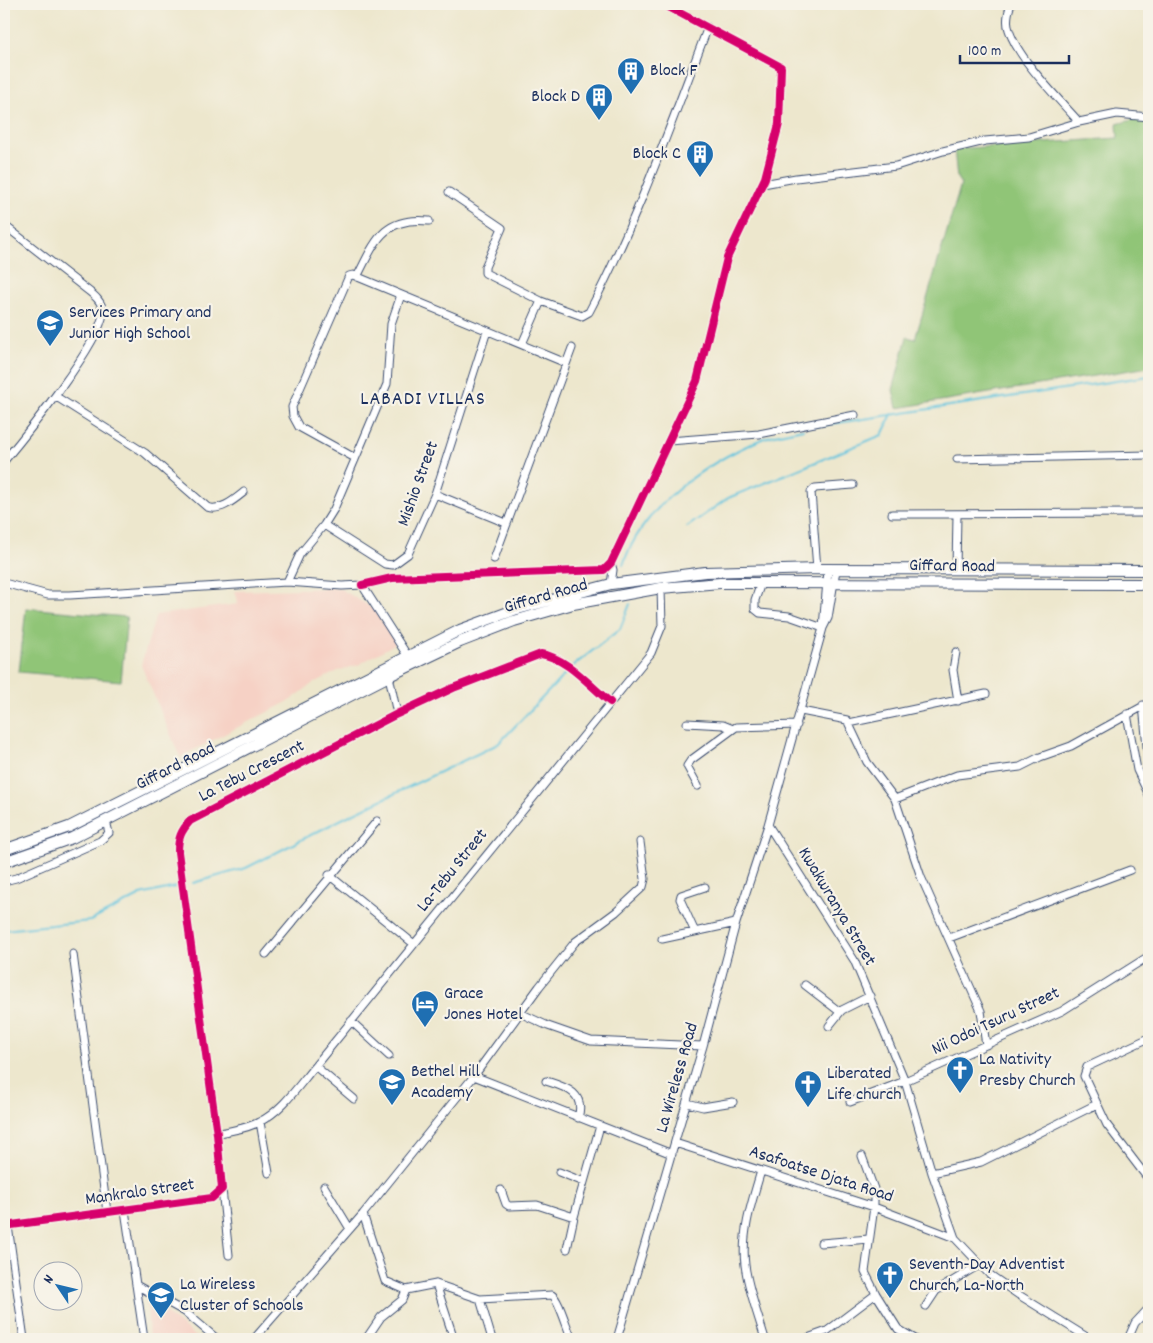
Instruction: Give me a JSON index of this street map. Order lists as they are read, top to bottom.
{
  "streets": {
    "main road": ["Giffard Road"],
    "street": [
      "Mishio Street",
      "La Tebu Crescent",
      "La-Tebu Street",
      "Kwakwranya Street",
      "Nii Odoi Tsuru Street",
      "La Wireless Road",
      "Asafoatse Djata Road",
      "Mankralo Street"
    ]
  },
  "crossings": [
    ["Giffard Road", "La-Tebu Street"],
    ["La Tebu Crescent", "La-Tebu Street"],
    ["Kwakwranya Street", "Nii Odoi Tsuru Street"],
    ["Kwakwranya Street", "La Wireless Road"],
    ["Kwakwranya Street", "Asafoatse Djata Road"],
    ["La Wireless Road", "Asafoatse Djata Road"]
  ],
  "districts": ["LABADI VILLAS"],
  "places": {
    "building": ["Block F", "Block D", "Block C"],
    "school or university": ["Services Primary and Junior High School", "Bethel Hill Academy", "La Wireless Cluster of Schools"],
    "hotel": ["Grace Jones Hotel"],
    "church": ["La Nativity Presby Church", "Liberated Life church", "Seventh-Day Adventist Church, La-North"]
  },
  "scale_bar": "100 m",
  "north": "top left"
}
